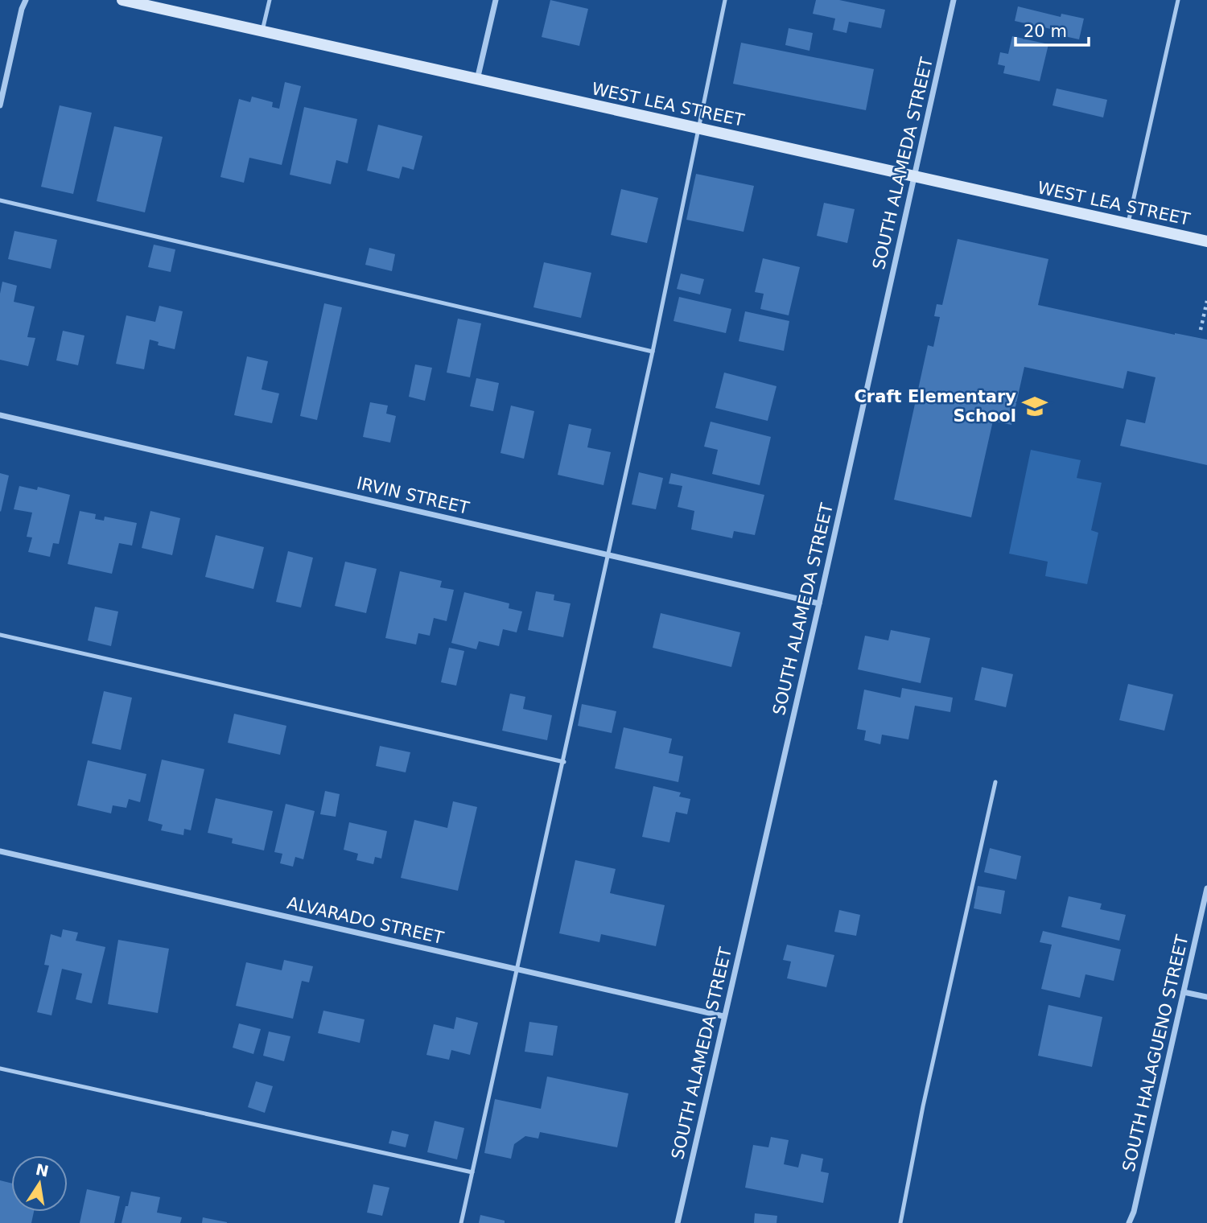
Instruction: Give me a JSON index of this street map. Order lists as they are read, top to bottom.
{
  "streets": {
    "main road": ["WEST LEA STREET"],
    "street": [
      "SOUTH ALAMEDA STREET",
      "IRVIN STREET",
      "ALVARADO STREET",
      "SOUTH HALAGUENO STREET"
    ]
  },
  "crossings": [
    ["WEST LEA STREET", "SOUTH ALAMEDA STREET"],
    ["SOUTH ALAMEDA STREET", "IRVIN STREET"],
    ["SOUTH ALAMEDA STREET", "ALVARADO STREET"]
  ],
  "places": {
    "school or university": ["Craft Elementary School"]
  },
  "scale_bar": "20 m",
  "north": "top"
}
